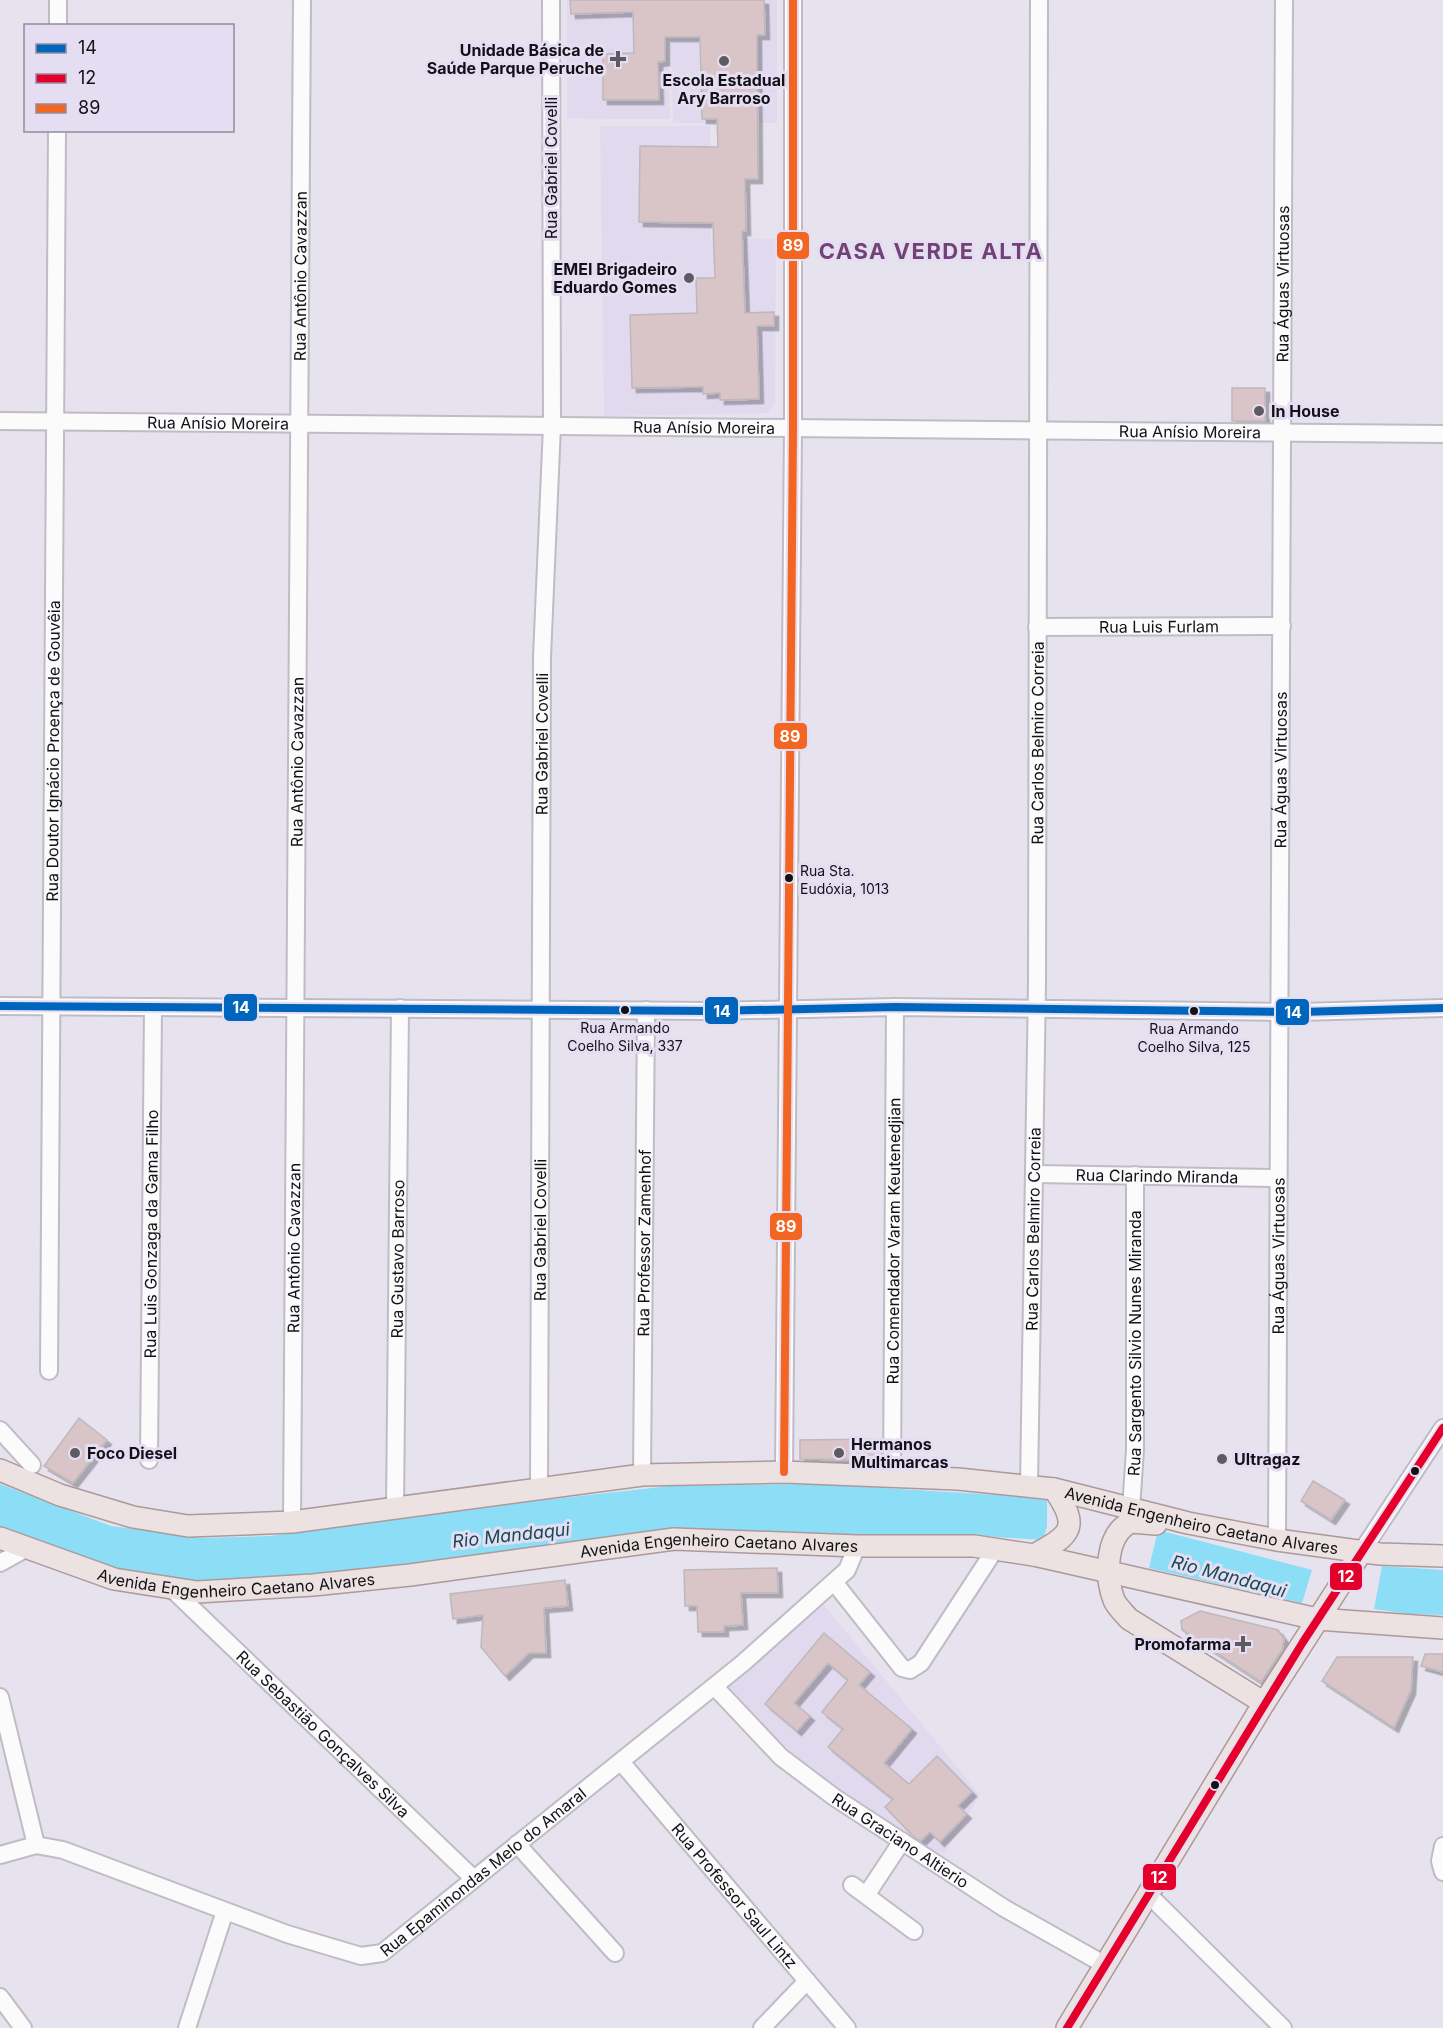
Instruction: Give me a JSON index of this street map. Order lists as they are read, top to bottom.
{
  "streets": {
    "main road": ["Avenida Engenheiro Caetano Alvares"],
    "street": [
      "Rua Gabriel Covelli",
      "Rua Antônio Cavazzan",
      "Rua Águas Virtuosas",
      "Rua Anísio Moreira",
      "Rua Luis Furlam",
      "Rua Carlos Belmiro Correia",
      "Rua Doutor Ignácio Proença de Gouvêia",
      "Rua Clarindo Miranda",
      "Rua Luis Gonzaga da Gama Filho",
      "Rua Comendador Varam Keutenedjian",
      "Rua Professor Zamenhof",
      "Rua Gustavo Barroso",
      "Rua Sargento Silvio Nunes Miranda",
      "Rua Sebastião Gonçalves Silva",
      "Rua Graciano Altierio",
      "Rua Epaminondas Melo do Amaral",
      "Rua Professor Saul Lintz"
    ]
  },
  "crossings": [
    ["Rua Gabriel Covelli", "Rua Anísio Moreira"],
    ["Rua Gabriel Covelli", "Avenida Engenheiro Caetano Alvares"],
    ["Rua Antônio Cavazzan", "Rua Anísio Moreira"],
    ["Rua Antônio Cavazzan", "Avenida Engenheiro Caetano Alvares"],
    ["Rua Águas Virtuosas", "Rua Anísio Moreira"],
    ["Rua Águas Virtuosas", "Rua Luis Furlam"],
    ["Rua Águas Virtuosas", "Rua Clarindo Miranda"],
    ["Rua Águas Virtuosas", "Avenida Engenheiro Caetano Alvares"],
    ["Rua Anísio Moreira", "Rua Carlos Belmiro Correia"],
    ["Rua Anísio Moreira", "Rua Doutor Ignácio Proença de Gouvêia"],
    ["Rua Luis Furlam", "Rua Carlos Belmiro Correia"],
    ["Rua Carlos Belmiro Correia", "Rua Clarindo Miranda"],
    ["Rua Carlos Belmiro Correia", "Avenida Engenheiro Caetano Alvares"],
    ["Rua Clarindo Miranda", "Rua Sargento Silvio Nunes Miranda"],
    ["Rua Comendador Varam Keutenedjian", "Avenida Engenheiro Caetano Alvares"],
    ["Rua Professor Zamenhof", "Avenida Engenheiro Caetano Alvares"],
    ["Rua Gustavo Barroso", "Avenida Engenheiro Caetano Alvares"],
    ["Rua Sargento Silvio Nunes Miranda", "Avenida Engenheiro Caetano Alvares"],
    ["Avenida Engenheiro Caetano Alvares", "Rua Sebastião Gonçalves Silva"],
    ["Avenida Engenheiro Caetano Alvares", "Rua Epaminondas Melo do Amaral"],
    ["Rua Sebastião Gonçalves Silva", "Rua Epaminondas Melo do Amaral"],
    ["Rua Graciano Altierio", "Rua Epaminondas Melo do Amaral"],
    ["Rua Epaminondas Melo do Amaral", "Rua Professor Saul Lintz"]
  ],
  "districts": ["CASA VERDE ALTA"],
  "water": ["Rio Mandaqui"],
  "places": {
    "health": ["Unidade Básica de Saúde Parque Peruche", "Promofarma"],
    "other": [
      "Escola Estadual Ary Barroso",
      "EMEI Brigadeiro Eduardo Gomes",
      "In House",
      "Rua Sta. Eudóxia, 1013",
      "Rua Armando Coelho Silva, 337",
      "Rua Armando Coelho Silva, 125",
      "Foco Diesel",
      "Hermanos Multimarcas",
      "Ultragaz"
    ]
  },
  "lines": ["transit line 89", "transit line 14", "transit line 12"],
  "legend": ["14", "12", "89"]
}
